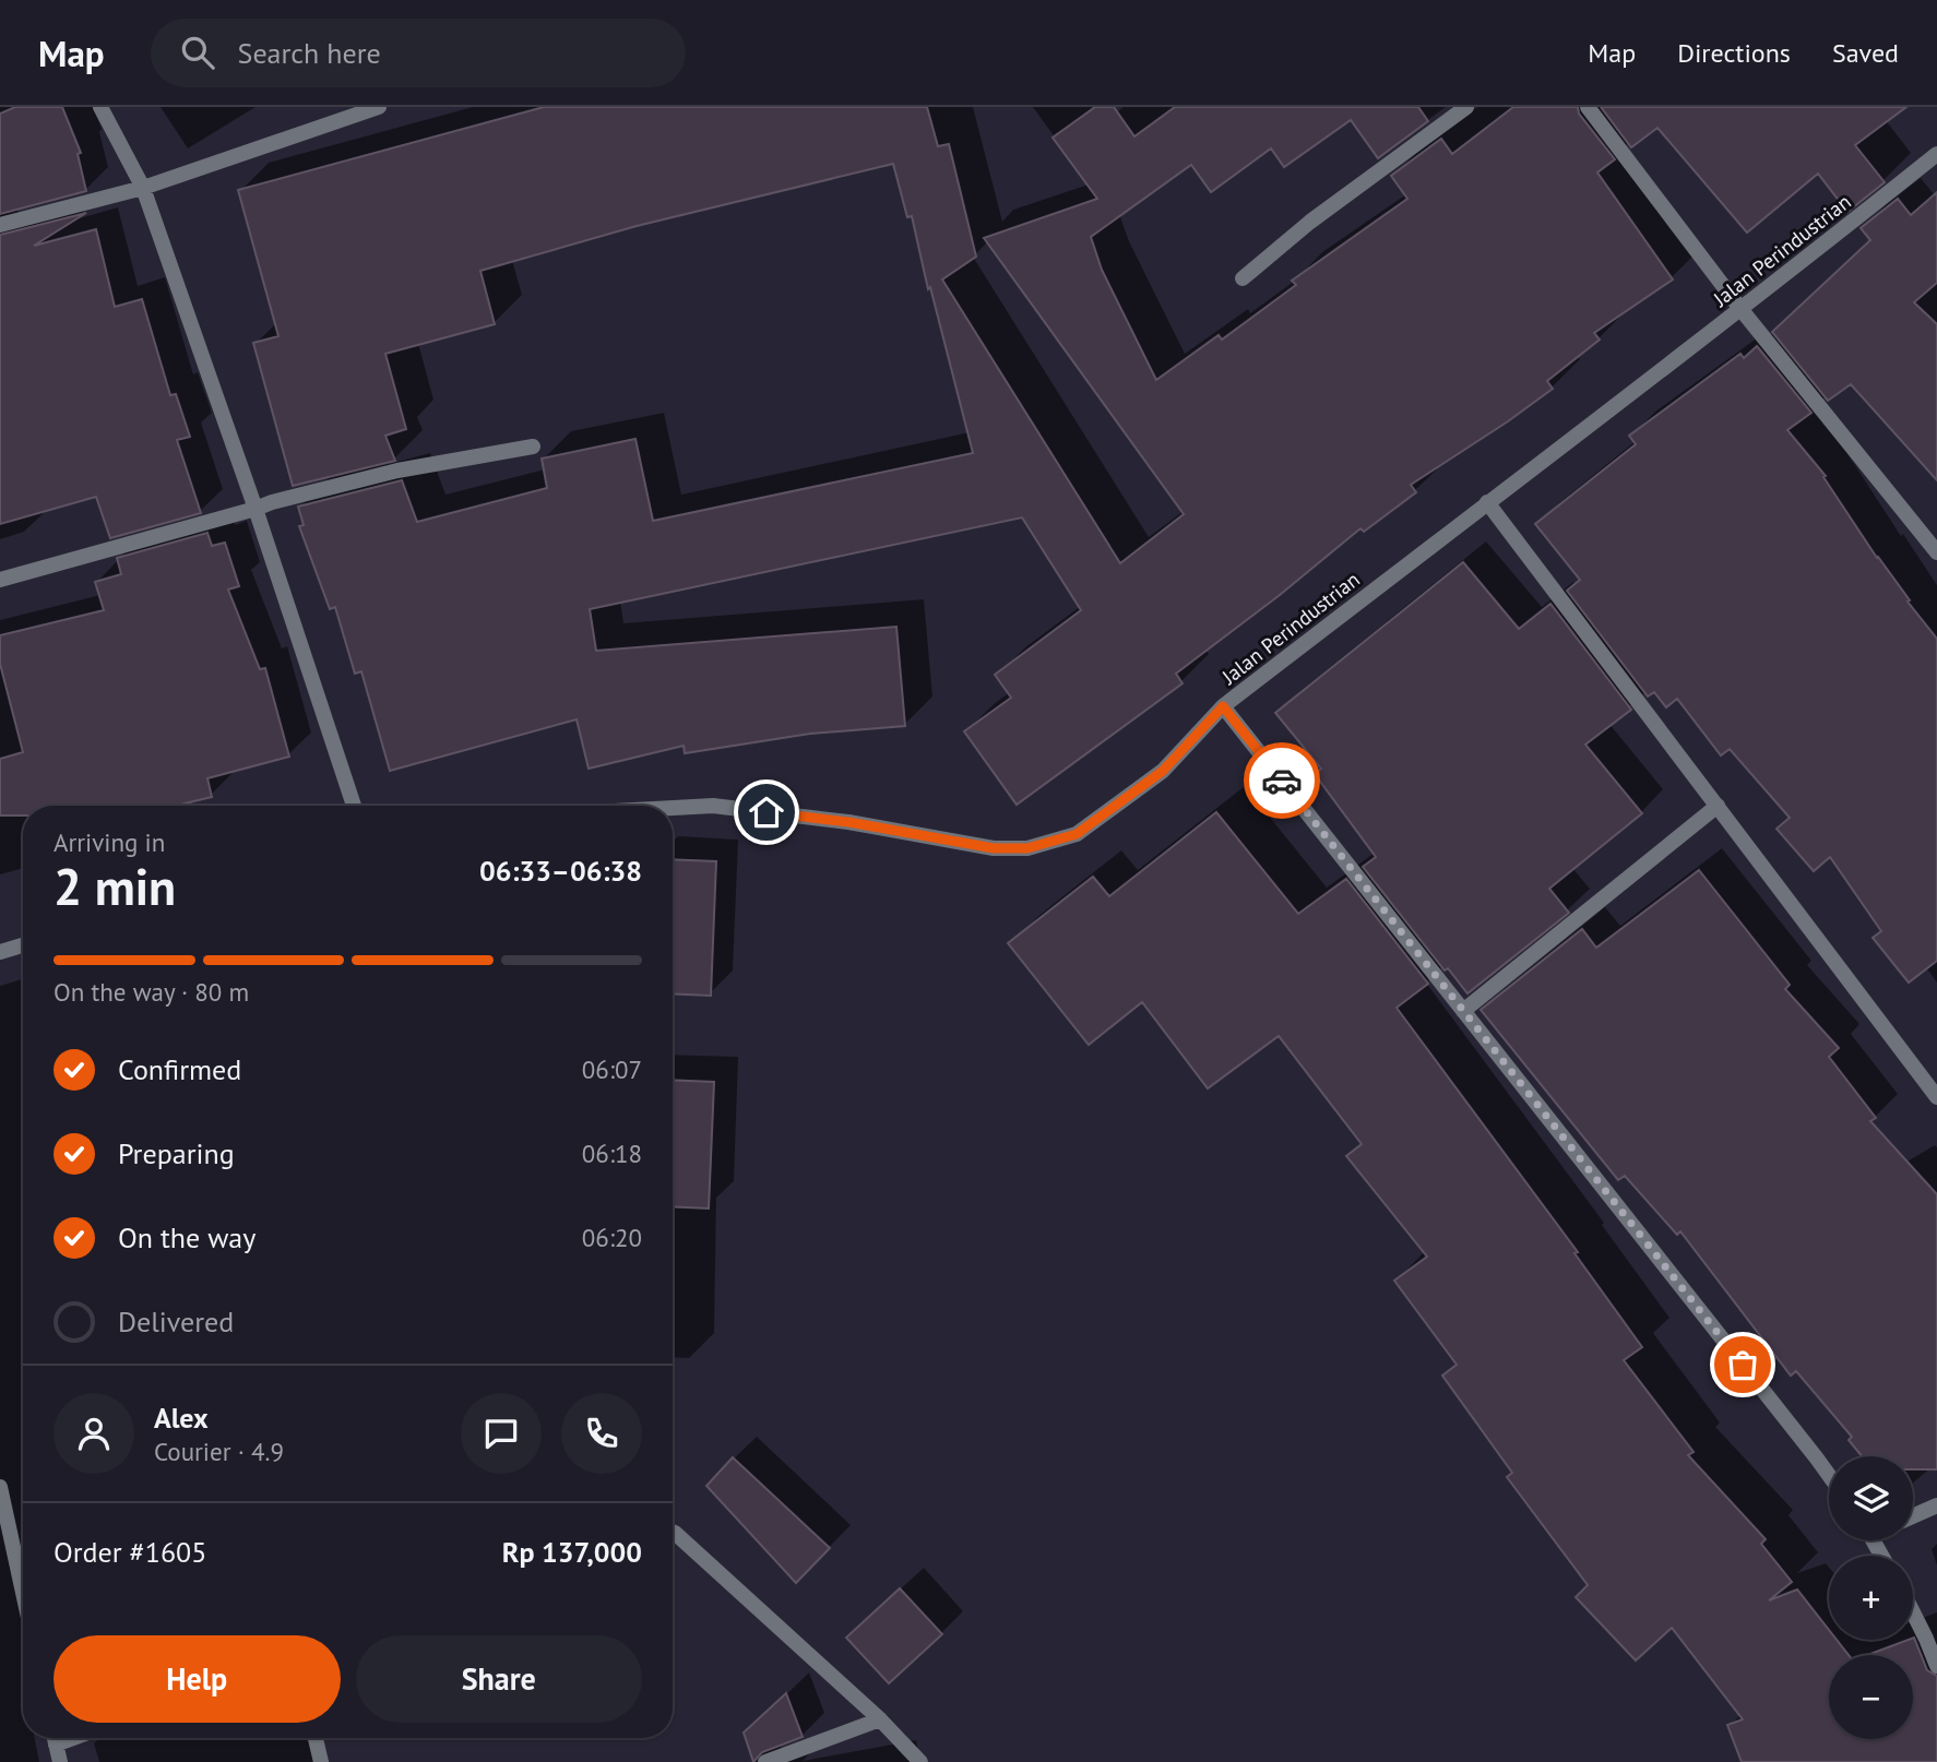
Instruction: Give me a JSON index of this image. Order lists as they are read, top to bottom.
{
  "streets": {
    "street": ["Jalan Perindustrian"]
  },
  "page": {
    "header": "Map",
    "search": "Search here",
    "nav": ["Map", "Directions", "Saved"],
    "heading": ["2 min", "Arriving in", "06:33–06:38"],
    "panel": [
      "Alex",
      "Courier · 4.9",
      "Order #1605",
      "Rp 137,000"
    ],
    "bar": "On the way · 80 m",
    "list": [
      ["Confirmed", "06:07"],
      ["Preparing", "06:18"],
      ["On the way", "06:20"],
      "Delivered"
    ],
    "map_buttons": ["+", "−"],
    "buttons": ["Help", "Share"]
  }
}
